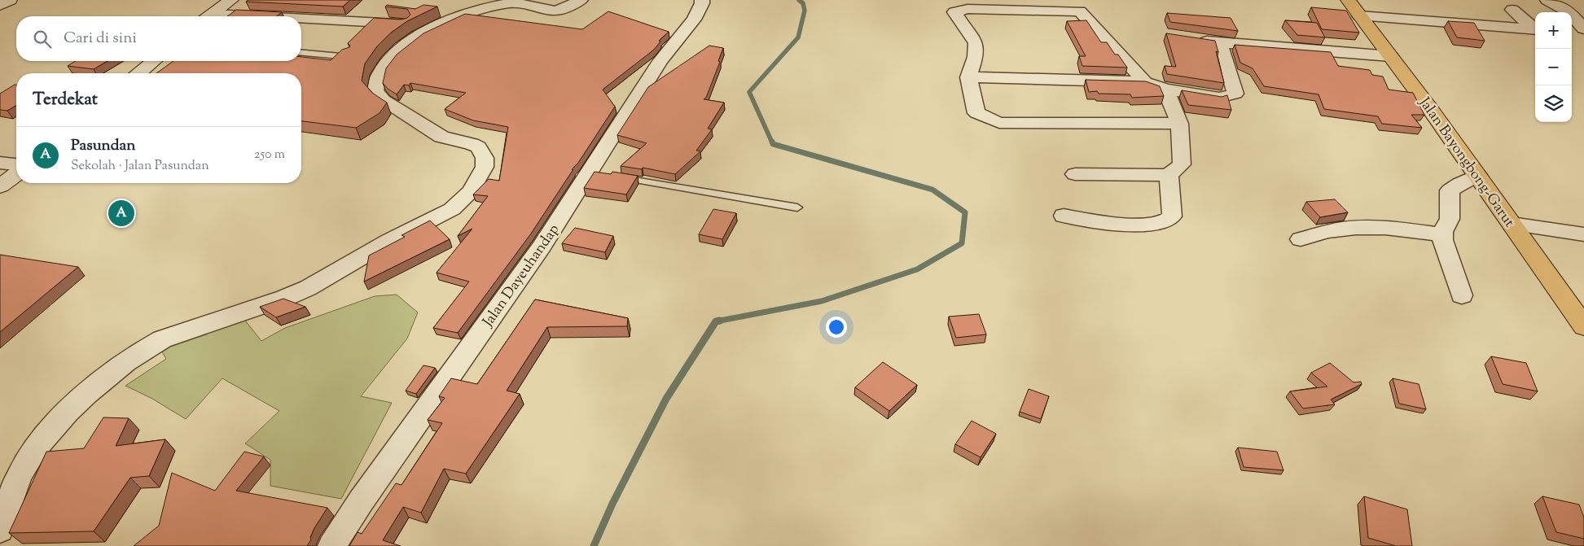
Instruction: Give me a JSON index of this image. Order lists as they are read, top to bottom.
{
  "streets": {
    "main road": ["Jalan Bayongbong-Garut"],
    "street": ["Jalan Dayeuhandap"]
  },
  "page": {
    "map_buttons": ["+", "−"],
    "search": "Cari di sini",
    "heading": "Terdekat",
    "list": [
      {
        "mark": "A",
        "name": "Pasundan",
        "note": "Sekolah · Jalan Pasundan",
        "value": "250 m"
      }
    ],
    "pins": "A"
  }
}
